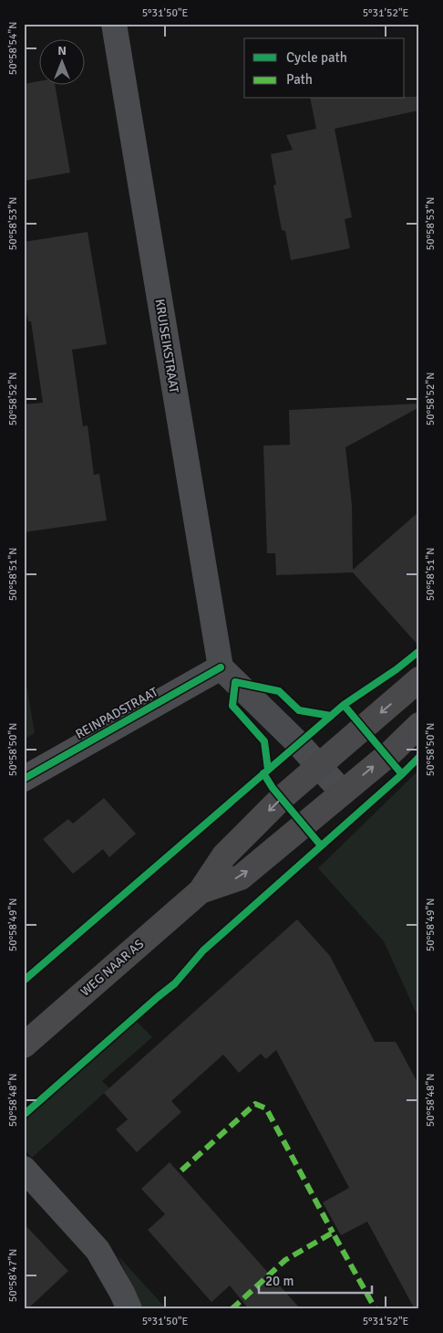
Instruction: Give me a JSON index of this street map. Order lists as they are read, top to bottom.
{
  "streets": {
    "main road": ["WEG NAAR AS"],
    "street": ["KRUISEIKSTRAAT", "REINPADSTRAAT"]
  },
  "crossings": [
    ["KRUISEIKSTRAAT", "REINPADSTRAAT"]
  ],
  "legend": ["Cycle path", "Path"],
  "scale_bar": "20 m",
  "north": "top",
  "coordinates": [
    "5°31'50\"E",
    "5°31'52\"E",
    "50°58'54\"N",
    "50°58'53\"N",
    "50°58'52\"N",
    "50°58'51\"N",
    "50°58'50\"N",
    "50°58'49\"N",
    "50°58'48\"N",
    "50°58'47\"N"
  ]
}
